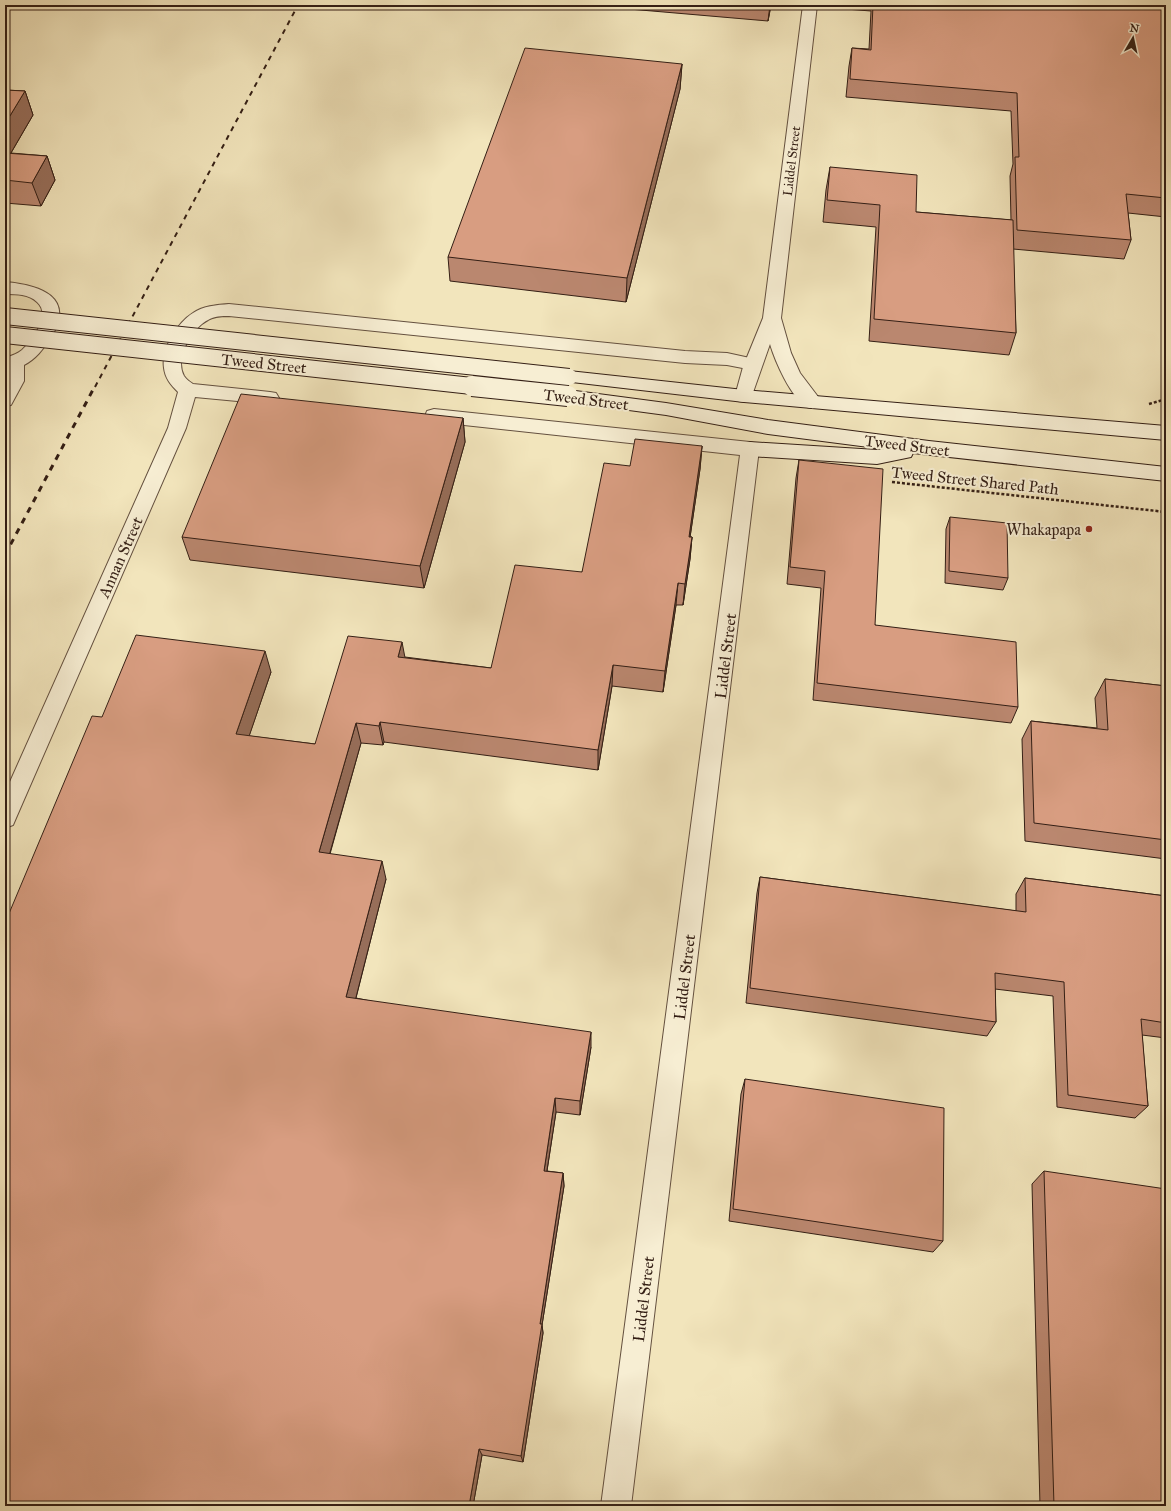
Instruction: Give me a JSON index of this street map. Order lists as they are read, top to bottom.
{
  "streets": {
    "street": ["Liddel Street", "Tweed Street", "Annan Street"],
    "path": ["Tweed Street Shared Path"]
  },
  "crossings": [
    ["Liddel Street", "Tweed Street"]
  ],
  "places": ["Whakapapa"],
  "north": "top"
}
